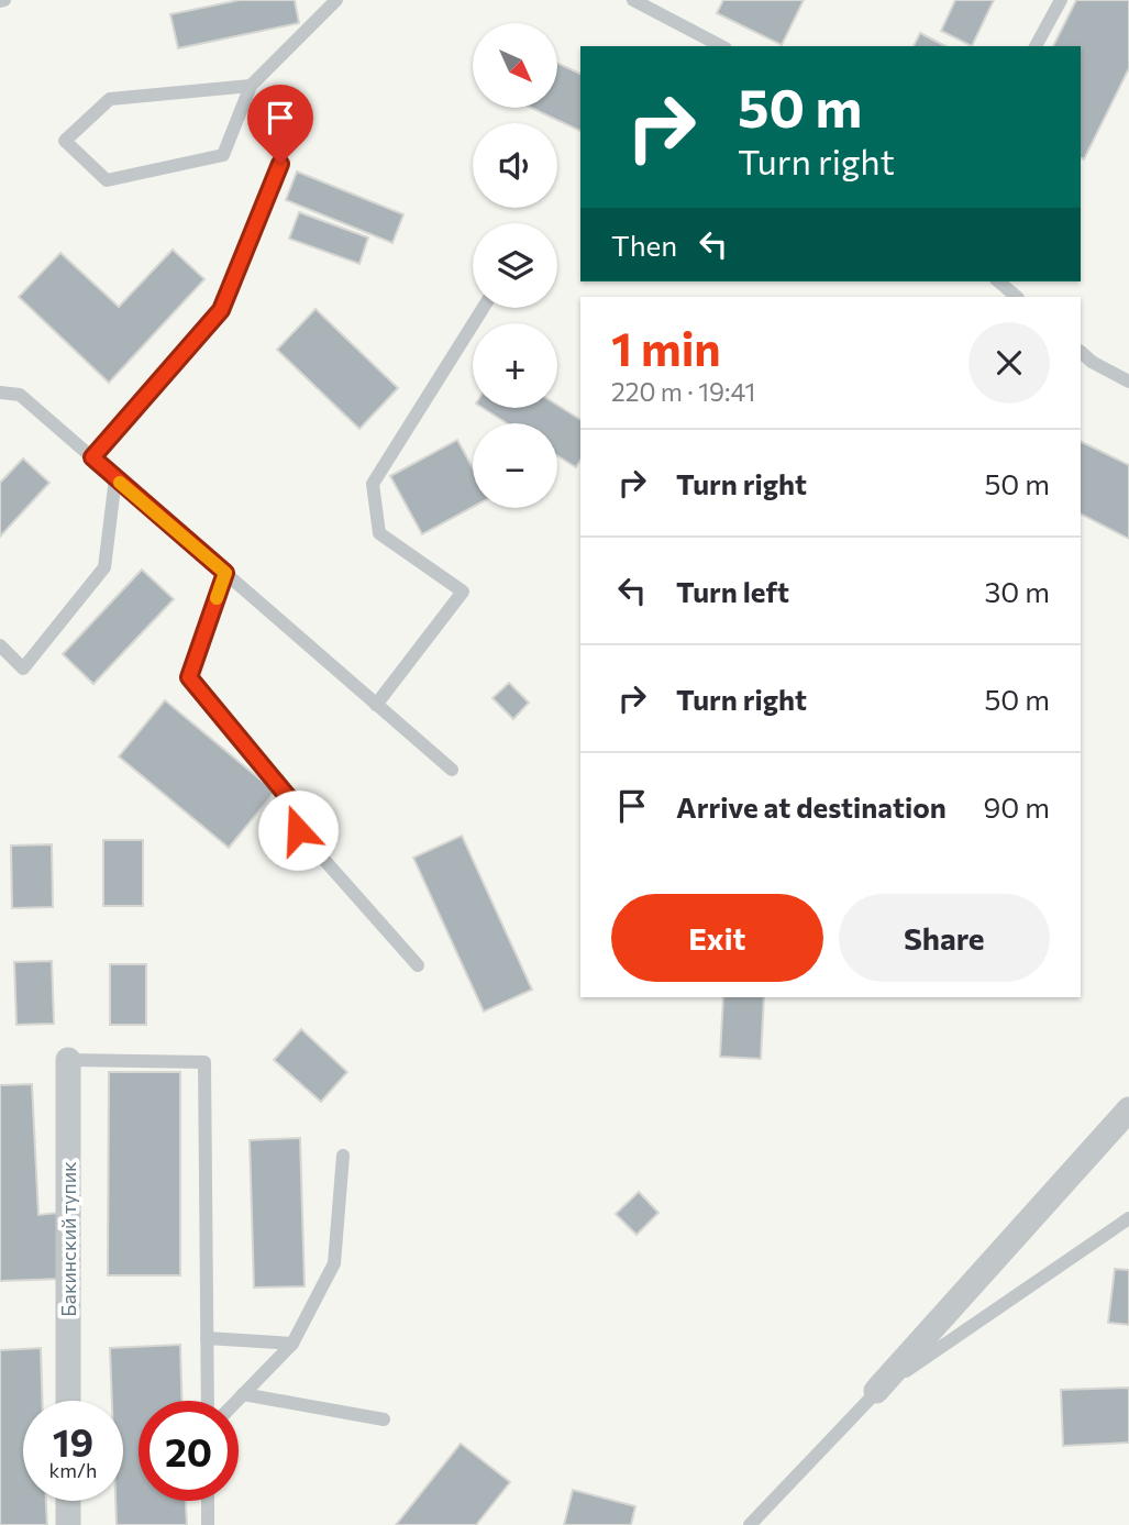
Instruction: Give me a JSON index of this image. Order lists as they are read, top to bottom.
{
  "streets": {
    "street": ["Бакинский тупик"]
  },
  "north": "bottom right",
  "page": {
    "map_buttons": ["+", "−"],
    "turn": ["50 m", "Turn right"],
    "then": "Then",
    "heading": ["1 min", "220 m · 19:41"],
    "list": [
      {
        "name": "Turn right",
        "value": "50 m"
      },
      {
        "name": "Turn left",
        "value": "30 m"
      },
      {
        "name": "Turn right",
        "value": "50 m"
      },
      {
        "name": "Arrive at destination",
        "value": "90 m"
      }
    ],
    "buttons": ["Exit", "Share"],
    "speed": "19 km/h",
    "limit": "20"
  }
}
